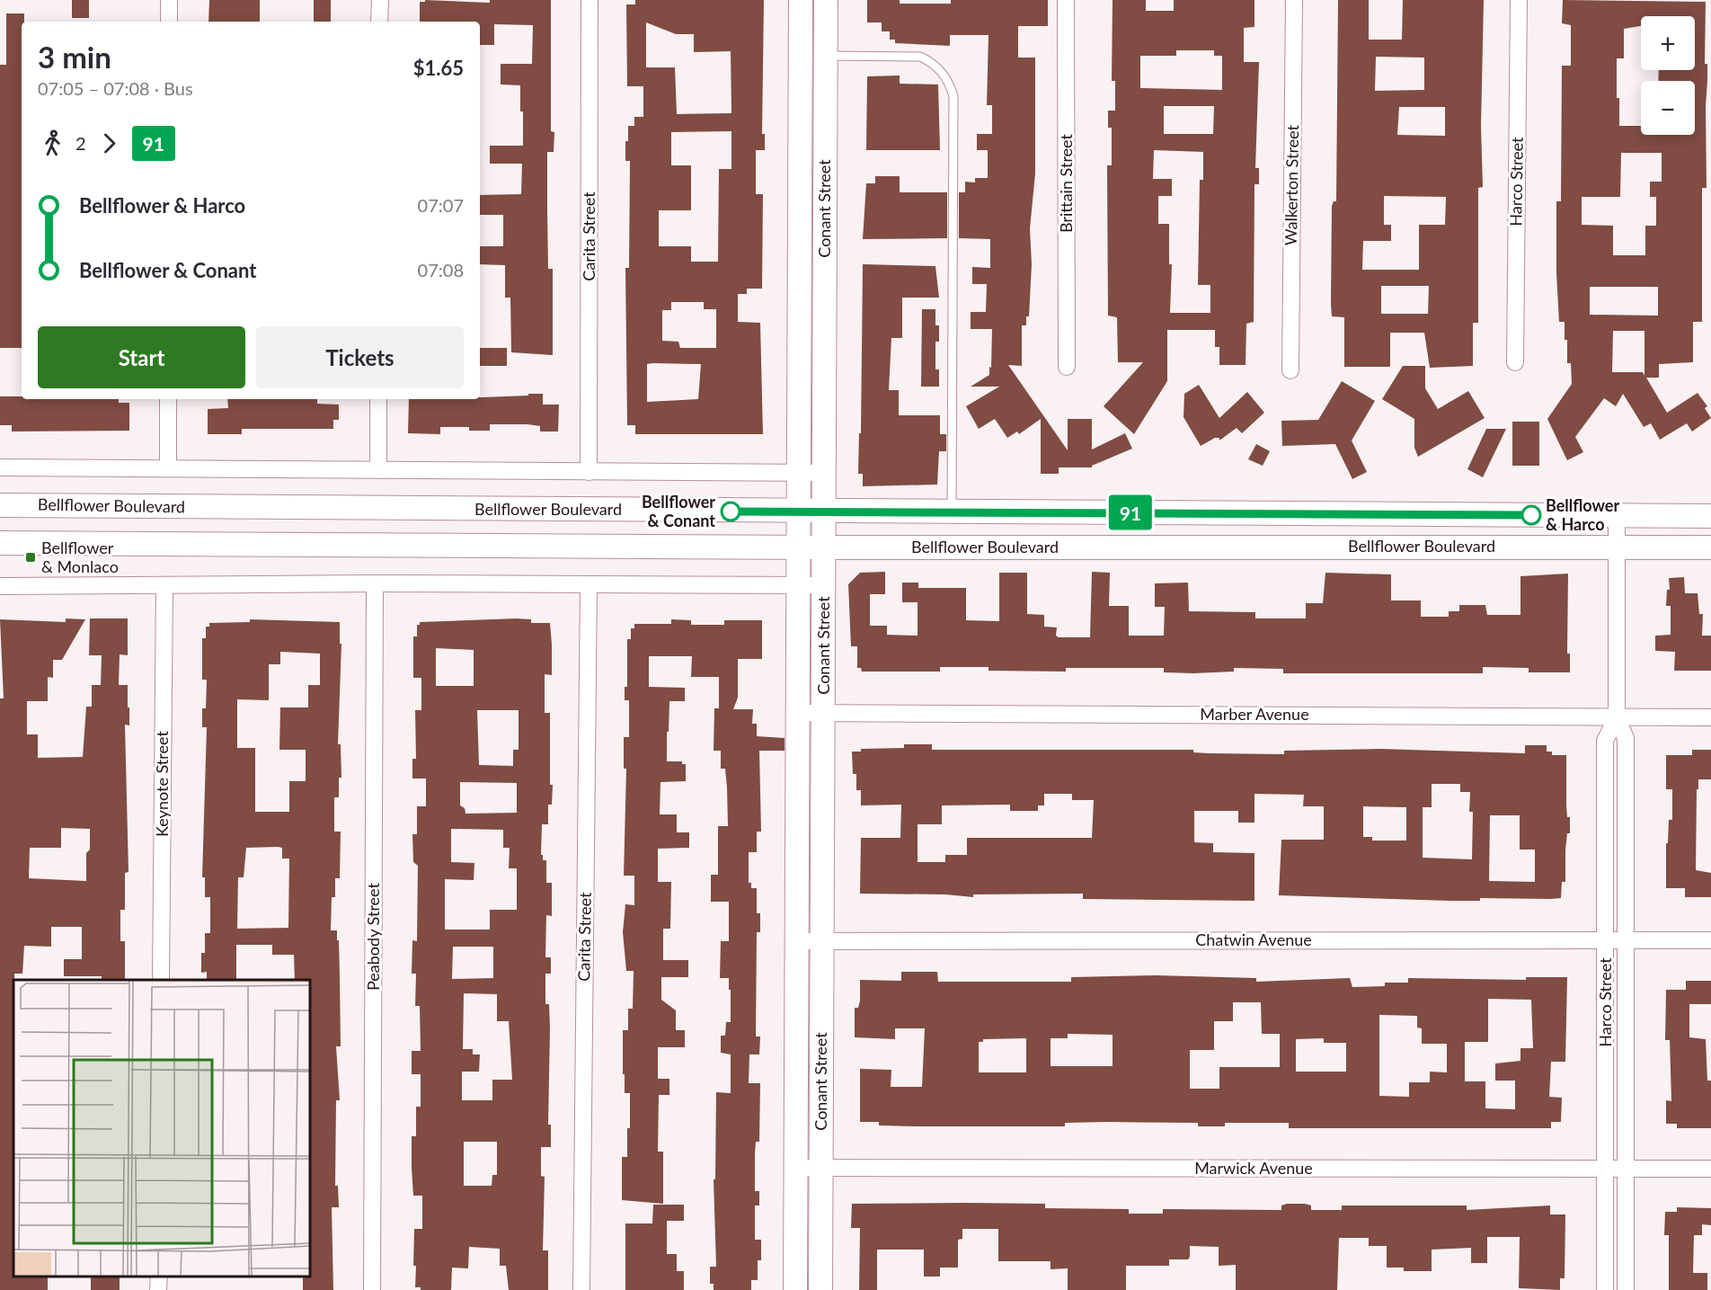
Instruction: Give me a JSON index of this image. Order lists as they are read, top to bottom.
{
  "streets": {
    "main road": ["Conant Street", "Bellflower Boulevard"],
    "street": [
      "Harco Street",
      "Brittain Street",
      "Walkerton Street",
      "Carita Street",
      "Marber Avenue",
      "Keynote Street",
      "Peabody Street",
      "Chatwin Avenue",
      "Marwick Avenue"
    ]
  },
  "crossings": [
    ["Harco Street", "Bellflower Boulevard"],
    ["Harco Street", "Marber Avenue"],
    ["Harco Street", "Chatwin Avenue"],
    ["Harco Street", "Marwick Avenue"],
    ["Conant Street", "Bellflower Boulevard"],
    ["Conant Street", "Marber Avenue"],
    ["Conant Street", "Chatwin Avenue"],
    ["Conant Street", "Marwick Avenue"]
  ],
  "places": {
    "other": ["Bellflower & Conant", "Bellflower & Harco"],
    "transit": ["Bellflower & Monlaco"]
  },
  "lines": ["bus line 91"],
  "page": {
    "on_map": "91",
    "map_buttons": ["+", "−"],
    "heading": ["3 min", "07:05 – 07:08 · Bus", "$1.65"],
    "legs": ["2", "91"],
    "list": [
      {
        "name": "Bellflower & Harco",
        "value": "07:07"
      },
      {
        "name": "Bellflower & Conant",
        "value": "07:08"
      }
    ],
    "buttons": ["Start", "Tickets"]
  }
}
